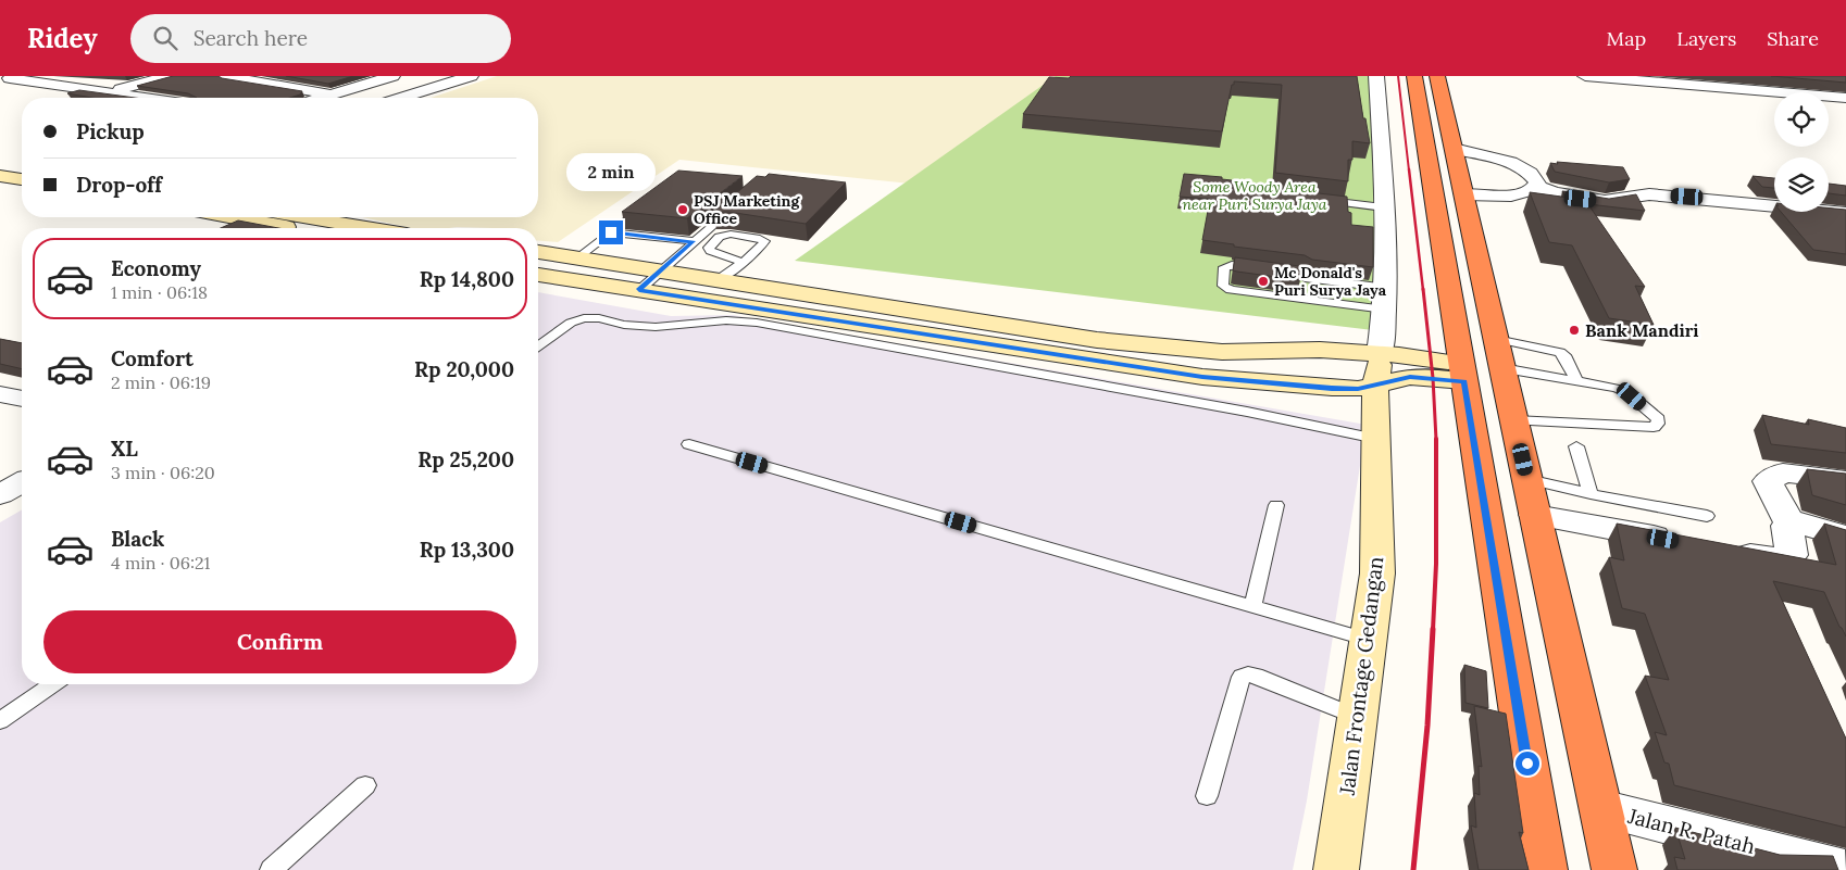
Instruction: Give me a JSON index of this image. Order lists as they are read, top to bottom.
{
  "streets": {
    "street": ["Jalan Frontage Gedangan", "Jalan R. Patah"]
  },
  "parks": ["Some Woody Area near Puri Surya Jaya"],
  "places": ["PSJ Marketing Office", "Mc Donald's Puri Surya Jaya", "Bank Mandiri"],
  "page": {
    "header": "Ridey",
    "search": "Search here",
    "nav": ["Map", "Layers", "Share"],
    "banner": ["Pickup", "Drop-off"],
    "bubble": "2 min",
    "list": [
      {
        "name": "Economy",
        "note": "1 min · 06:18",
        "value": "Rp 14,800"
      },
      {
        "name": "Comfort",
        "note": "2 min · 06:19",
        "value": "Rp 20,000"
      },
      {
        "name": "XL",
        "note": "3 min · 06:20",
        "value": "Rp 25,200"
      },
      {
        "name": "Black",
        "note": "4 min · 06:21",
        "value": "Rp 13,300"
      }
    ],
    "buttons": "Confirm"
  }
}
